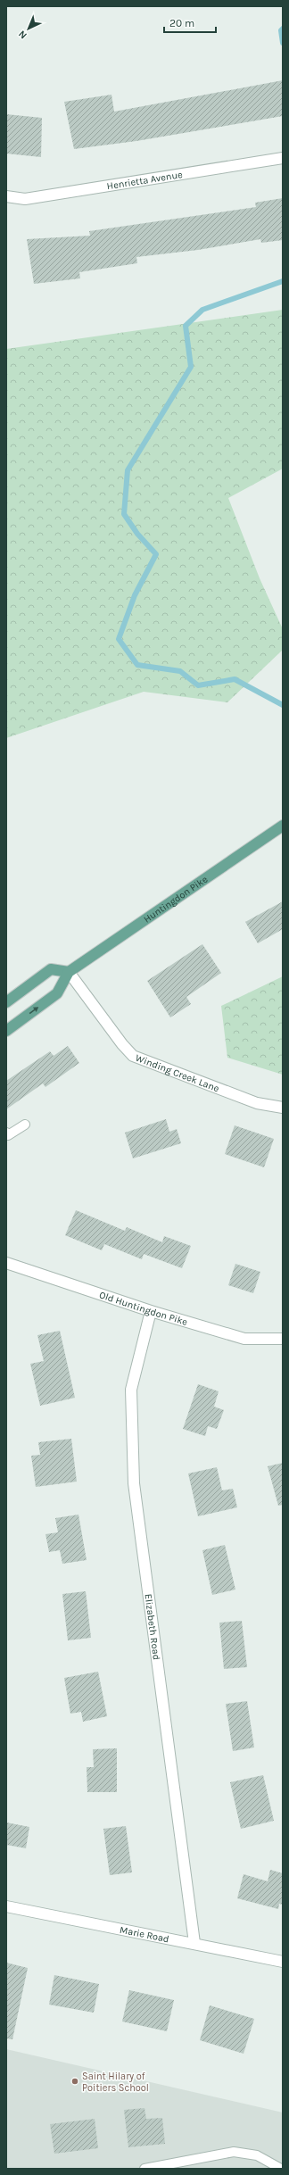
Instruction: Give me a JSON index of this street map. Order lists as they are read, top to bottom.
{
  "streets": {
    "main road": ["Huntingdon Pike"],
    "street": [
      "Henrietta Avenue",
      "Winding Creek Lane",
      "Old Huntingdon Pike",
      "Elizabeth Road",
      "Marie Road"
    ]
  },
  "crossings": [
    ["Huntingdon Pike", "Winding Creek Lane"],
    ["Old Huntingdon Pike", "Elizabeth Road"],
    ["Elizabeth Road", "Marie Road"]
  ],
  "places": ["Saint Hilary of Poitiers School"],
  "scale_bar": "20 m",
  "north": "bottom left"
}
